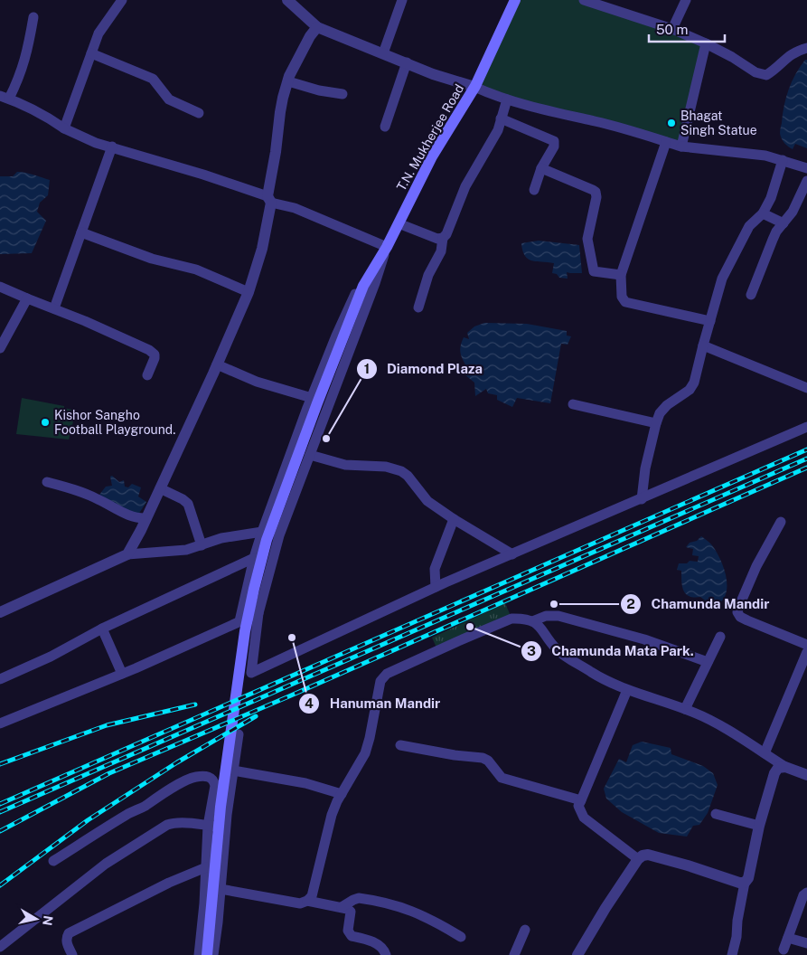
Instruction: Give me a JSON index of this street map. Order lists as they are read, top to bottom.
{
  "streets": {
    "main road": ["T.N. Mukherjee Road"]
  },
  "places": [
    "Bhagat Singh Statue",
    "Kishor Sangho Football Playground.",
    "Diamond Plaza",
    "Chamunda Mandir",
    "Chamunda Mata Park.",
    "Hanuman Mandir"
  ],
  "scale_bar": "50 m",
  "north": "right"
}
